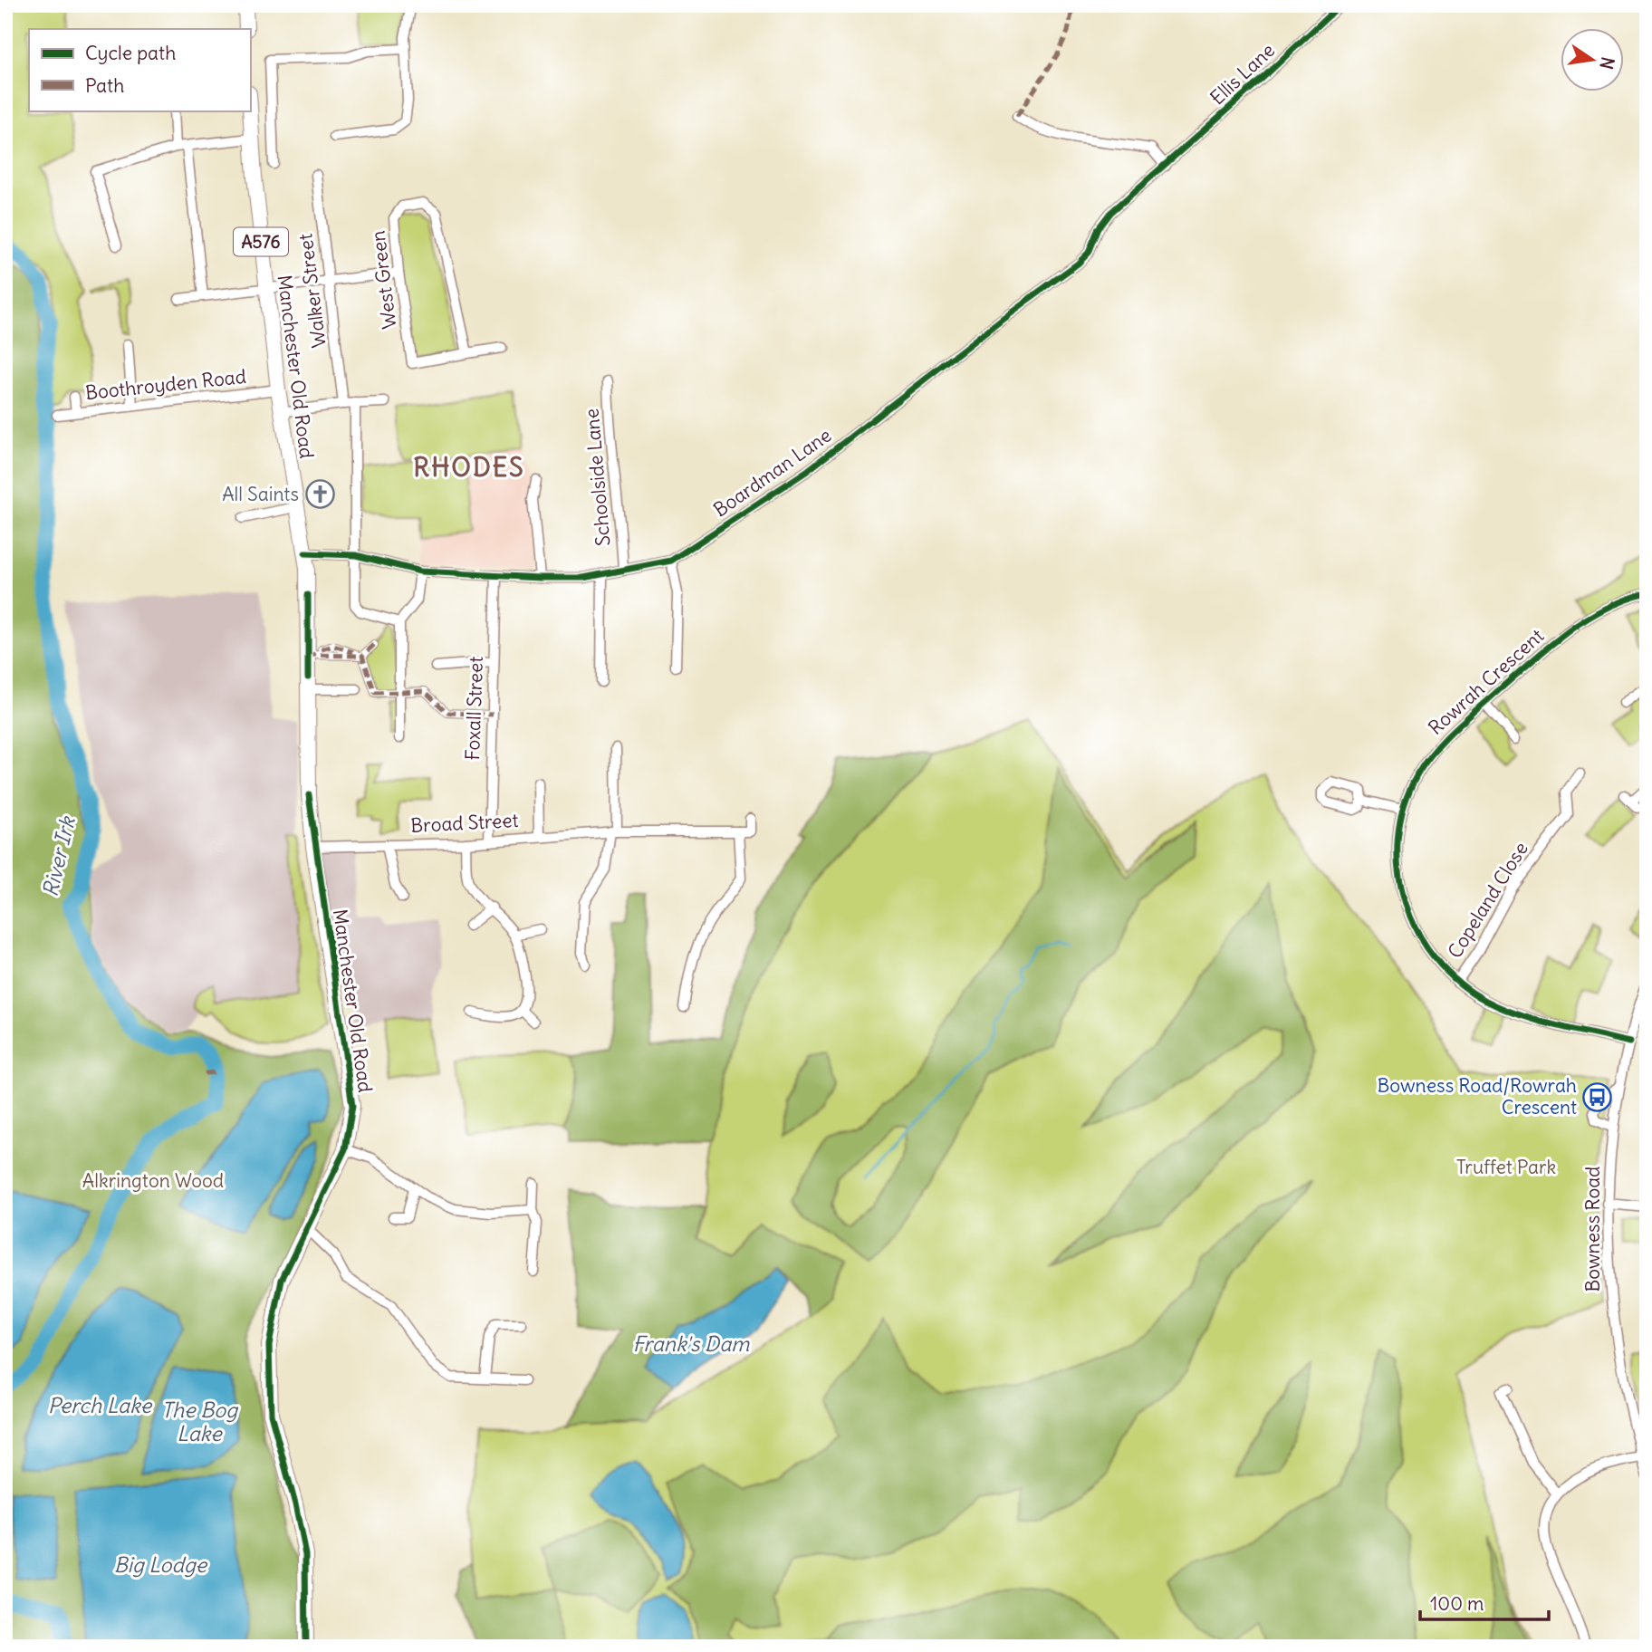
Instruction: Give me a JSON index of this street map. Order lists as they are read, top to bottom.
{
  "streets": {
    "main road": ["A576", "Manchester Old Road"],
    "street": [
      "Ellis Lane",
      "West Green",
      "Walker Street",
      "Boothroyden Road",
      "Boardman Lane",
      "Schoolside Lane",
      "Rowrah Crescent",
      "Foxall Street",
      "Broad Street",
      "Copeland Close",
      "Bowness Road"
    ]
  },
  "crossings": [
    ["Ellis Lane", "Boardman Lane"],
    ["Manchester Old Road", "Boothroyden Road"],
    ["Manchester Old Road", "Boardman Lane"],
    ["Manchester Old Road", "Broad Street"],
    ["Boardman Lane", "Schoolside Lane"],
    ["Boardman Lane", "Foxall Street"],
    ["Rowrah Crescent", "Copeland Close"],
    ["Rowrah Crescent", "Bowness Road"],
    ["Foxall Street", "Broad Street"]
  ],
  "districts": ["RHODES"],
  "water": [
    "River Irk",
    "Frank's Dam",
    "Perch Lake",
    "The Bog Lake",
    "Big Lodge"
  ],
  "parks": ["Truffet Park", "Alkrington Wood"],
  "places": {
    "church": ["All Saints"],
    "bus stop": ["Bowness Road/Rowrah Crescent"]
  },
  "legend": ["Cycle path", "Path"],
  "scale_bar": "100 m",
  "north": "right"
}
